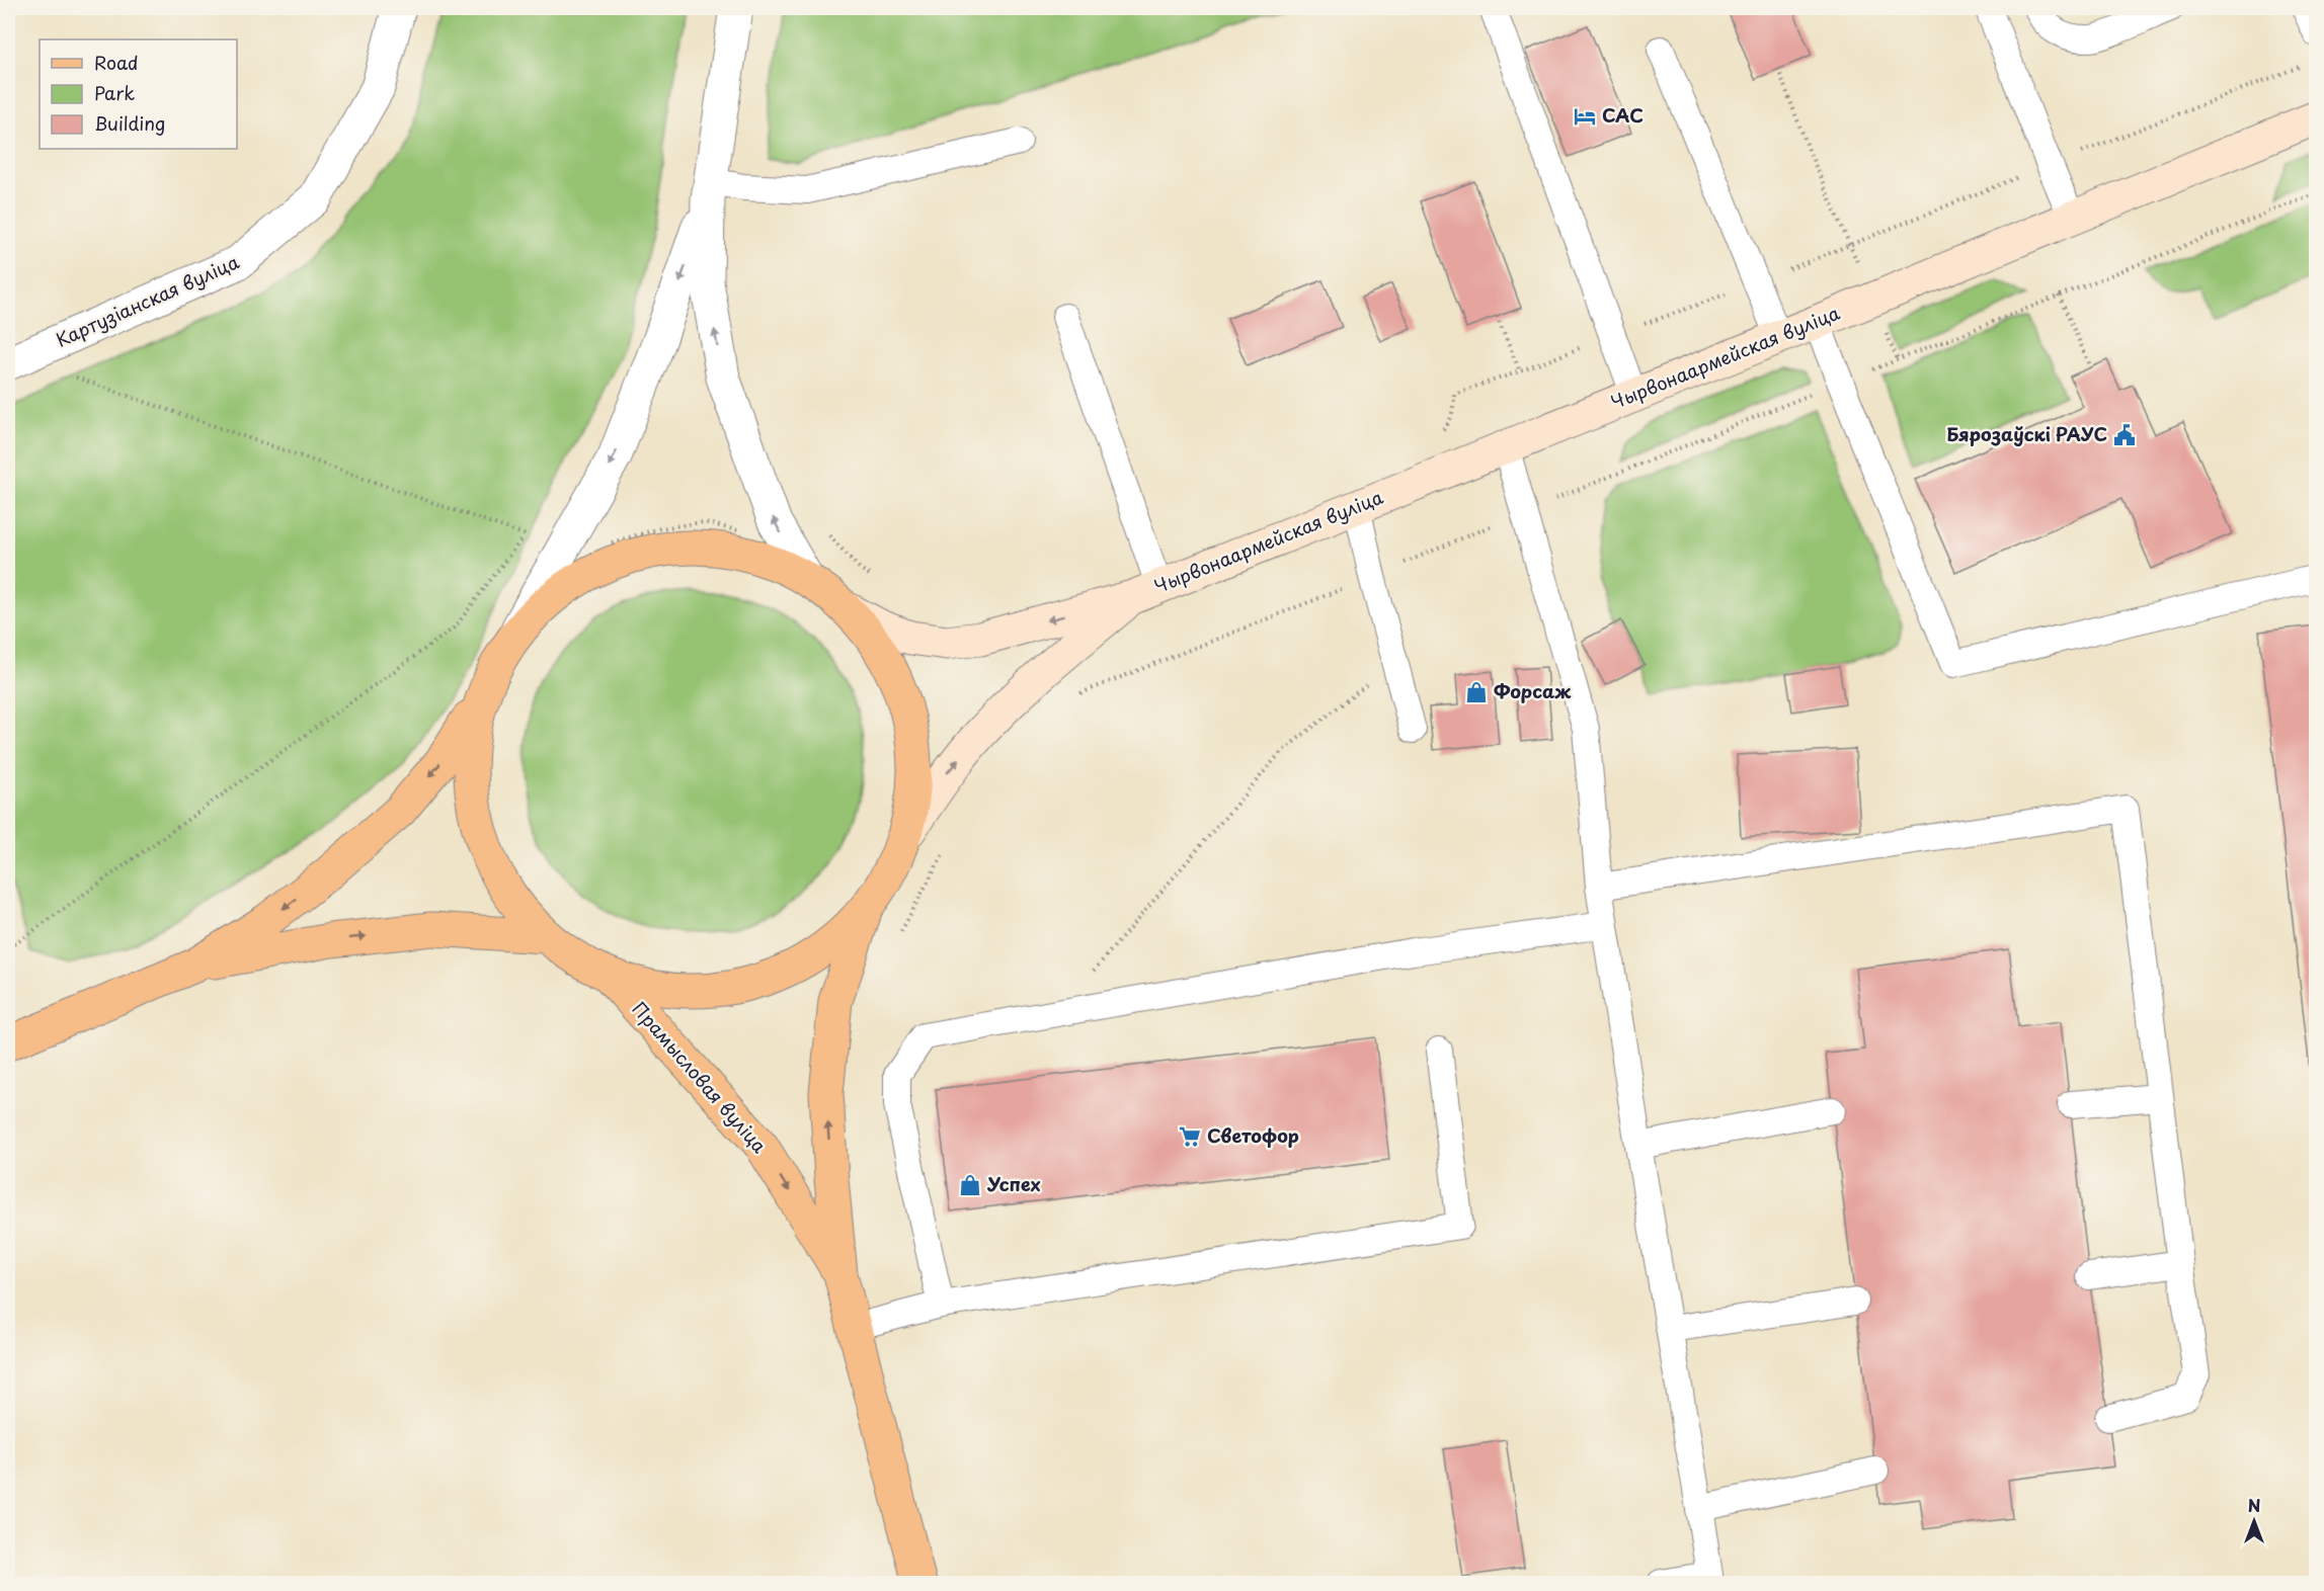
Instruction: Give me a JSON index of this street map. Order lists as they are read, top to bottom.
{
  "streets": {
    "main road": ["Чырвонаармейская вуліца", "Прамысловая вуліца"],
    "street": ["Картузіанская вуліца"]
  },
  "places": {
    "hotel": ["САС"],
    "public building": ["Бярозаўскі РАУС"],
    "shop": ["Форсаж", "Успех"],
    "supermarket": ["Светофор"]
  },
  "legend": ["Road", "Park", "Building"],
  "north": "top"
}
